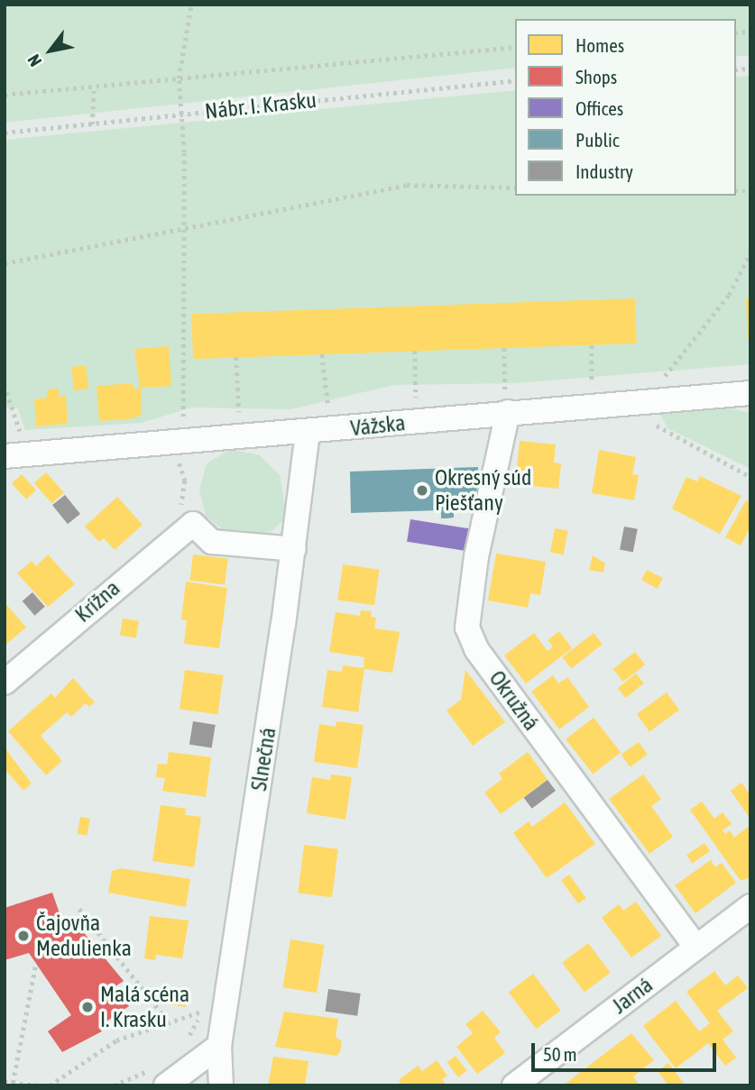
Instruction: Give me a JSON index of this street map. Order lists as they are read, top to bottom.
{
  "streets": {
    "street": [
      "Vážska",
      "Krížna",
      "Okružná",
      "Slnečná",
      "Jarná"
    ],
    "path": ["Nábr. I. Krasku"]
  },
  "crossings": [
    ["Vážska", "Okružná"],
    ["Vážska", "Slnečná"],
    ["Okružná", "Jarná"]
  ],
  "places": ["Okresný súd Piešťany", "Čajovňa Medulienka", "Malá scéna I. Krasku"],
  "legend": [
    "Homes",
    "Shops",
    "Offices",
    "Public",
    "Industry"
  ],
  "scale_bar": "50 m",
  "north": "bottom left"
}
